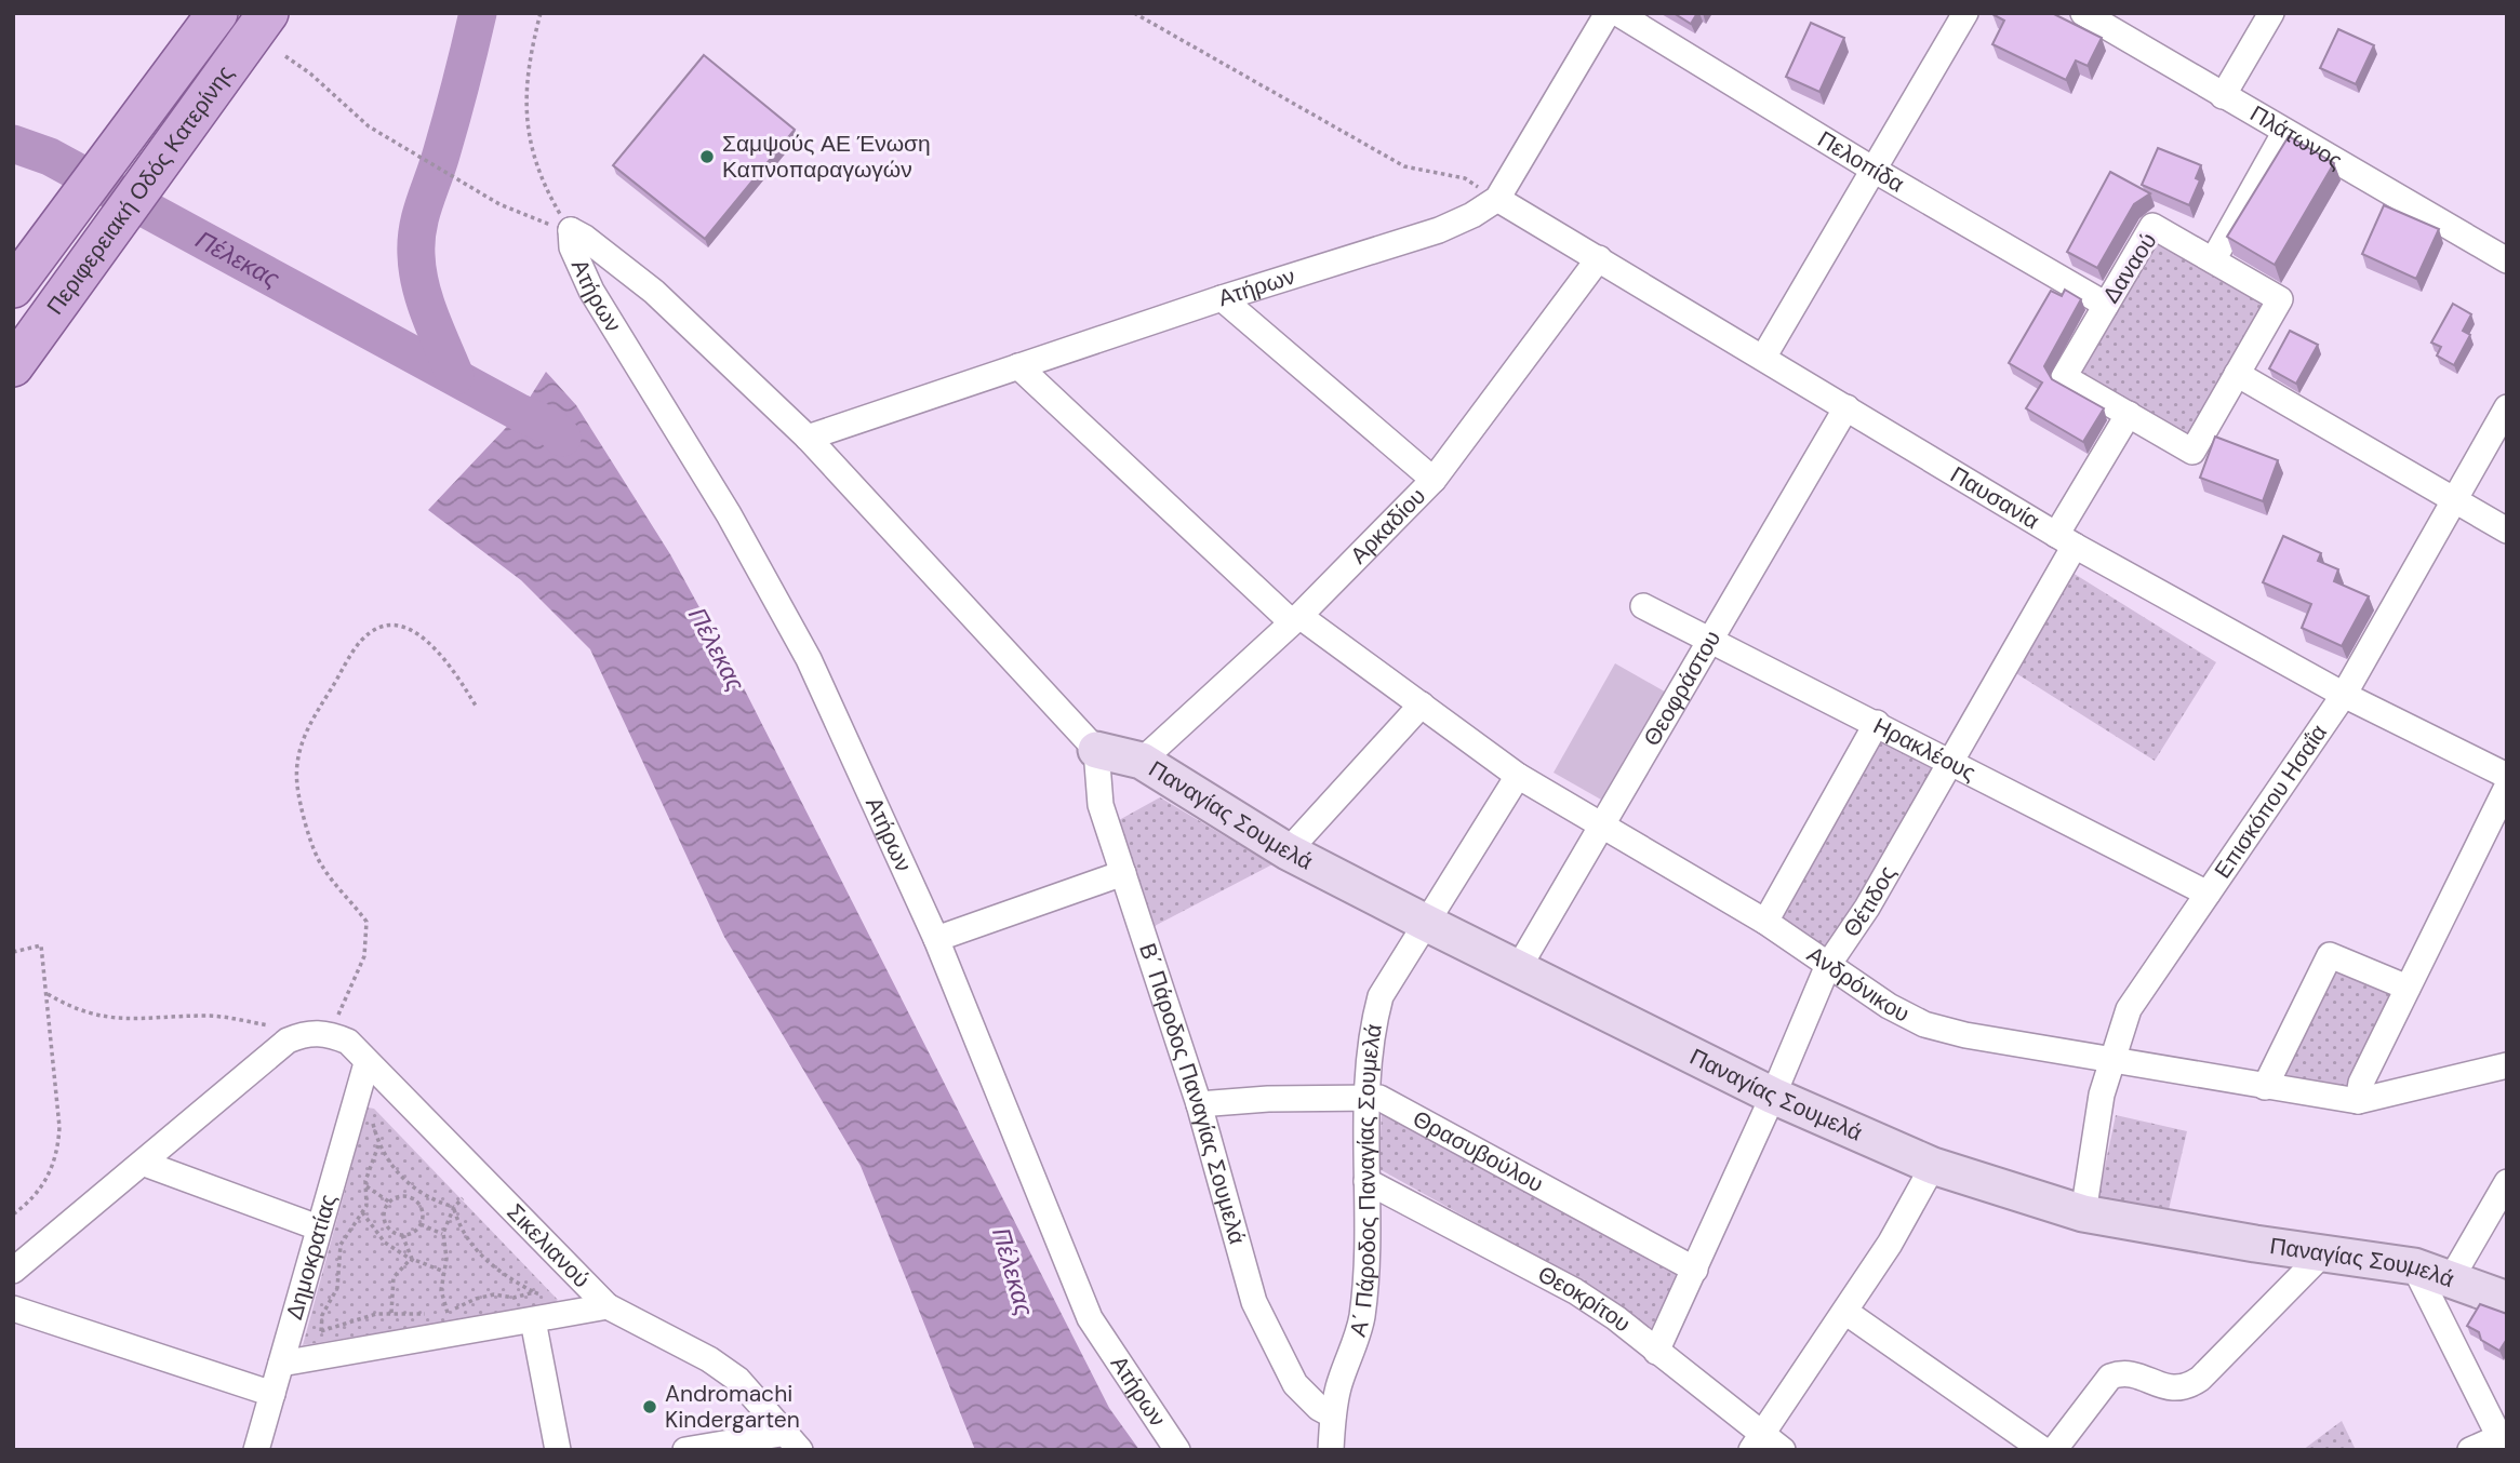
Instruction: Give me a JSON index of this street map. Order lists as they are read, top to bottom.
{
  "streets": {
    "main road": ["Περιφερειακή Οδός Κατερίνης"],
    "street": [
      "Πλάτωνος",
      "Πελοπίδα",
      "Δαναού",
      "Ατήρων",
      "Παυσανία",
      "Αρκαδίου",
      "Θεοφράστου",
      "Ηρακλέους",
      "Επισκόπου Ησαΐα",
      "Παναγίας Σουμελά",
      "Θέτιδος",
      "Ανδρόνικου",
      "Β΄ Πάροδος Παναγίας Σουμελά",
      "Θρασυβούλου",
      "Α΄ Πάροδος Παναγίας Σουμελά",
      "Σικελιανού",
      "Δημοκρατίας",
      "Θεοκρίτου"
    ]
  },
  "crossings": [
    ["Πελοπίδα", "Δαναού"],
    ["Δαναού", "Θέτιδος"],
    ["Ατήρων", "Παυσανία"],
    ["Ατήρων", "Ανδρόνικου"],
    ["Παυσανία", "Αρκαδίου"],
    ["Παυσανία", "Θεοφράστου"],
    ["Παυσανία", "Επισκόπου Ησαΐα"],
    ["Παυσανία", "Θέτιδος"],
    ["Αρκαδίου", "Παναγίας Σουμελά"],
    ["Αρκαδίου", "Ανδρόνικου"],
    ["Θεοφράστου", "Ηρακλέους"],
    ["Θεοφράστου", "Παναγίας Σουμελά"],
    ["Θεοφράστου", "Ανδρόνικου"],
    ["Ηρακλέους", "Επισκόπου Ησαΐα"],
    ["Ηρακλέους", "Θέτιδος"],
    ["Επισκόπου Ησαΐα", "Παναγίας Σουμελά"],
    ["Επισκόπου Ησαΐα", "Ανδρόνικου"],
    ["Παναγίας Σουμελά", "Θέτιδος"],
    ["Παναγίας Σουμελά", "Β΄ Πάροδος Παναγίας Σουμελά"],
    ["Παναγίας Σουμελά", "Α΄ Πάροδος Παναγίας Σουμελά"],
    ["Θέτιδος", "Ανδρόνικου"],
    ["Θέτιδος", "Θρασυβούλου"],
    ["Θέτιδος", "Θεοκρίτου"],
    ["Ανδρόνικου", "Α΄ Πάροδος Παναγίας Σουμελά"],
    ["Β΄ Πάροδος Παναγίας Σουμελά", "Θρασυβούλου"],
    ["Β΄ Πάροδος Παναγίας Σουμελά", "Α΄ Πάροδος Παναγίας Σουμελά"],
    ["Θρασυβούλου", "Α΄ Πάροδος Παναγίας Σουμελά"],
    ["Α΄ Πάροδος Παναγίας Σουμελά", "Θεοκρίτου"],
    ["Σικελιανού", "Δημοκρατίας"]
  ],
  "water": ["Πέλεκας"],
  "places": ["Σαμψούς ΑΕ Ένωση Καπνοπαραγωγών", "Andromachi Kindergarten"]
}
